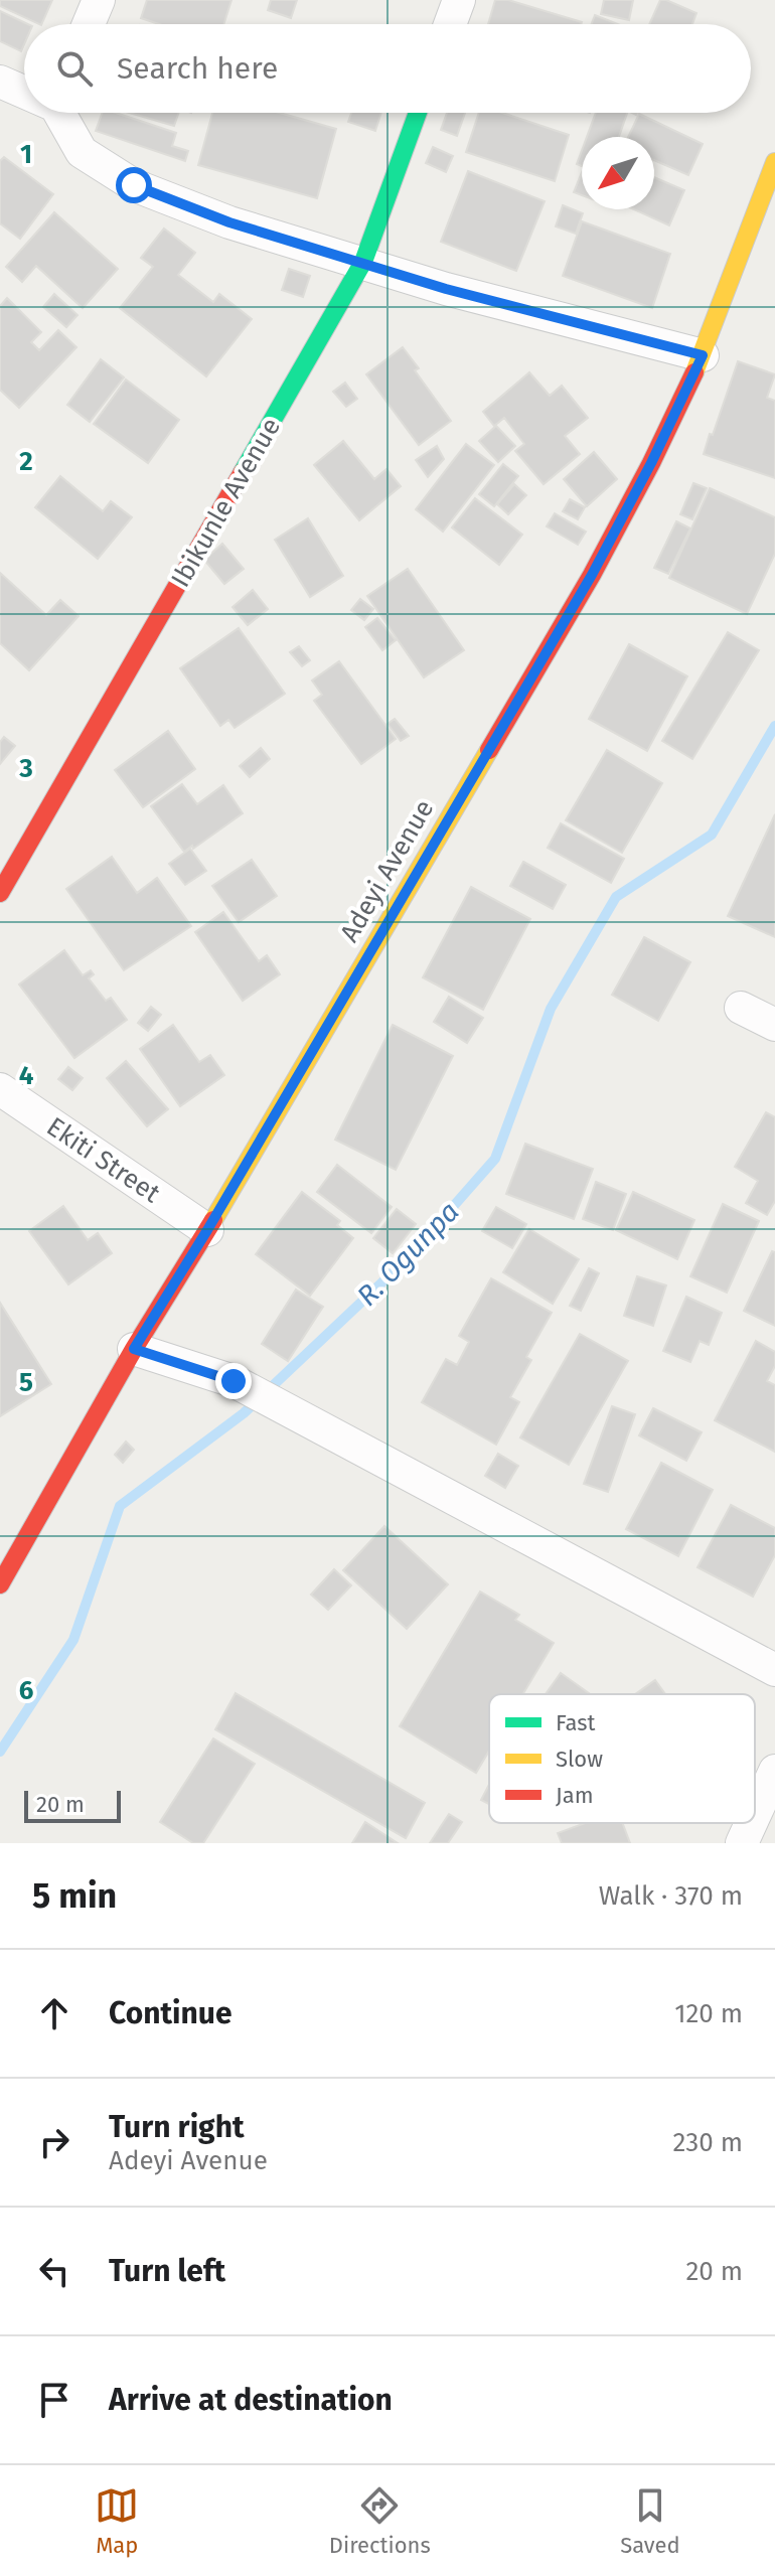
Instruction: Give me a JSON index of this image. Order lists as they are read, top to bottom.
{
  "streets": {
    "street": ["Ibikunle Avenue", "Adeyi Avenue", "Ekiti Street"]
  },
  "crossings": [
    ["Adeyi Avenue", "Ekiti Street"]
  ],
  "water": ["R. Ogunpa"],
  "legend": ["Fast", "Slow", "Jam"],
  "scale_bar": "20 m",
  "north": "bottom left",
  "page": {
    "search": "Search here",
    "scale": "20 m",
    "heading": ["5 min", "Walk · 370 m"],
    "list": [
      ["Continue", "120 m"],
      ["Turn right", "Adeyi Avenue", "230 m"],
      ["Turn left", "20 m"],
      "Arrive at destination"
    ],
    "nav": ["Map", "Directions", "Saved"]
  },
  "grid": {
    "rows": [
      "1",
      "2",
      "3",
      "4",
      "5",
      "6"
    ]
  }
}
